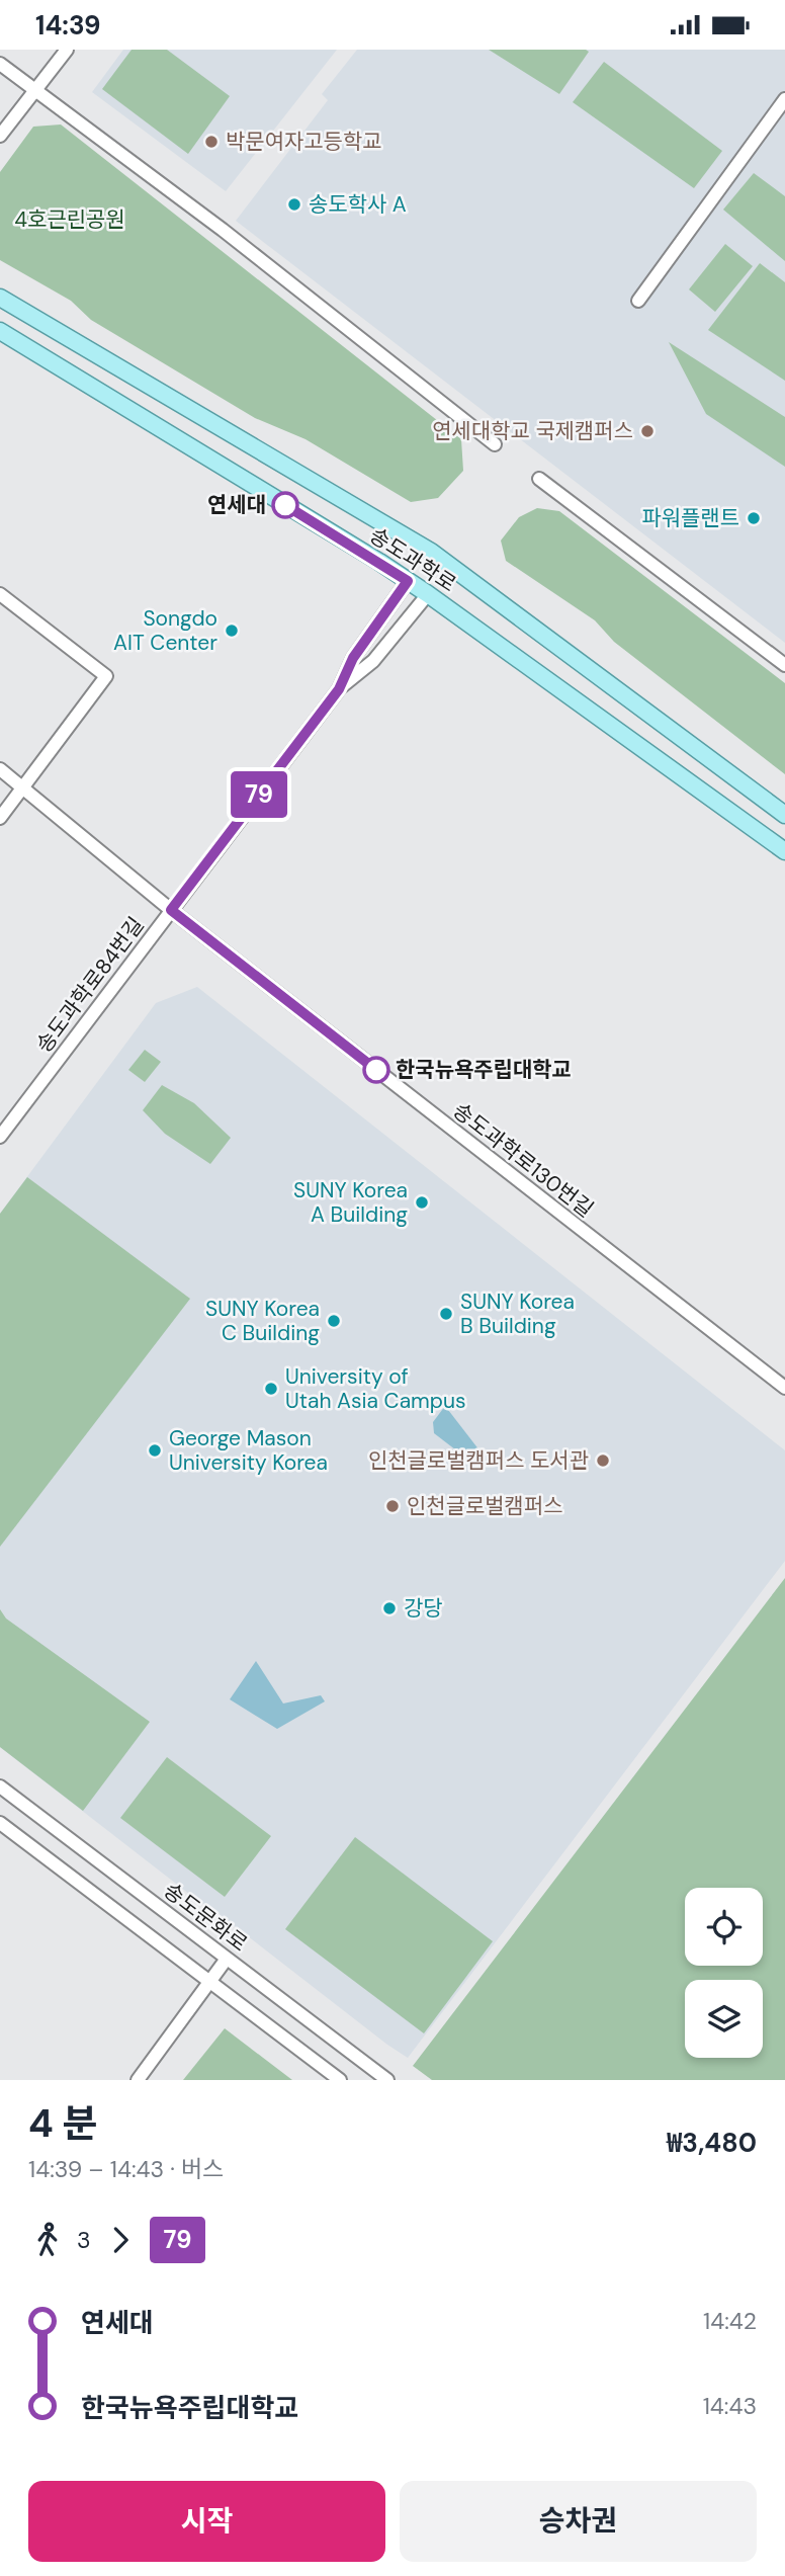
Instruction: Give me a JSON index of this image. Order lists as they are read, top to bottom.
{
  "streets": {
    "main road": ["송도과학로"],
    "street": ["송도과학로84번길", "송도과학로130번길", "송도문화로"]
  },
  "crossings": [
    ["송도과학로", "송도과학로84번길"],
    ["송도과학로84번길", "송도과학로130번길"]
  ],
  "parks": ["4호근린공원"],
  "places": [
    "박문여자고등학교",
    "송도학사 A",
    "연세대학교 국제캠퍼스",
    "연세대",
    "파워플랜트",
    "Songdo AIT Center",
    "한국뉴욕주립대학교",
    "SUNY Korea A Building",
    "SUNY Korea B Building",
    "SUNY Korea C Building",
    "University of Utah Asia Campus",
    "George Mason University Korea",
    "인천글로벌캠퍼스 도서관",
    "인천글로벌캠퍼스",
    "강당"
  ],
  "lines": ["bus line 79"],
  "page": {
    "status": "14:39",
    "on_map": "79",
    "heading": ["4 분", "14:39 – 14:43 · 버스", "₩3,480"],
    "legs": ["3", "79"],
    "list": [
      {
        "name": "연세대",
        "value": "14:42"
      },
      {
        "name": "한국뉴욕주립대학교",
        "value": "14:43"
      }
    ],
    "buttons": ["시작", "승차권"]
  }
}
